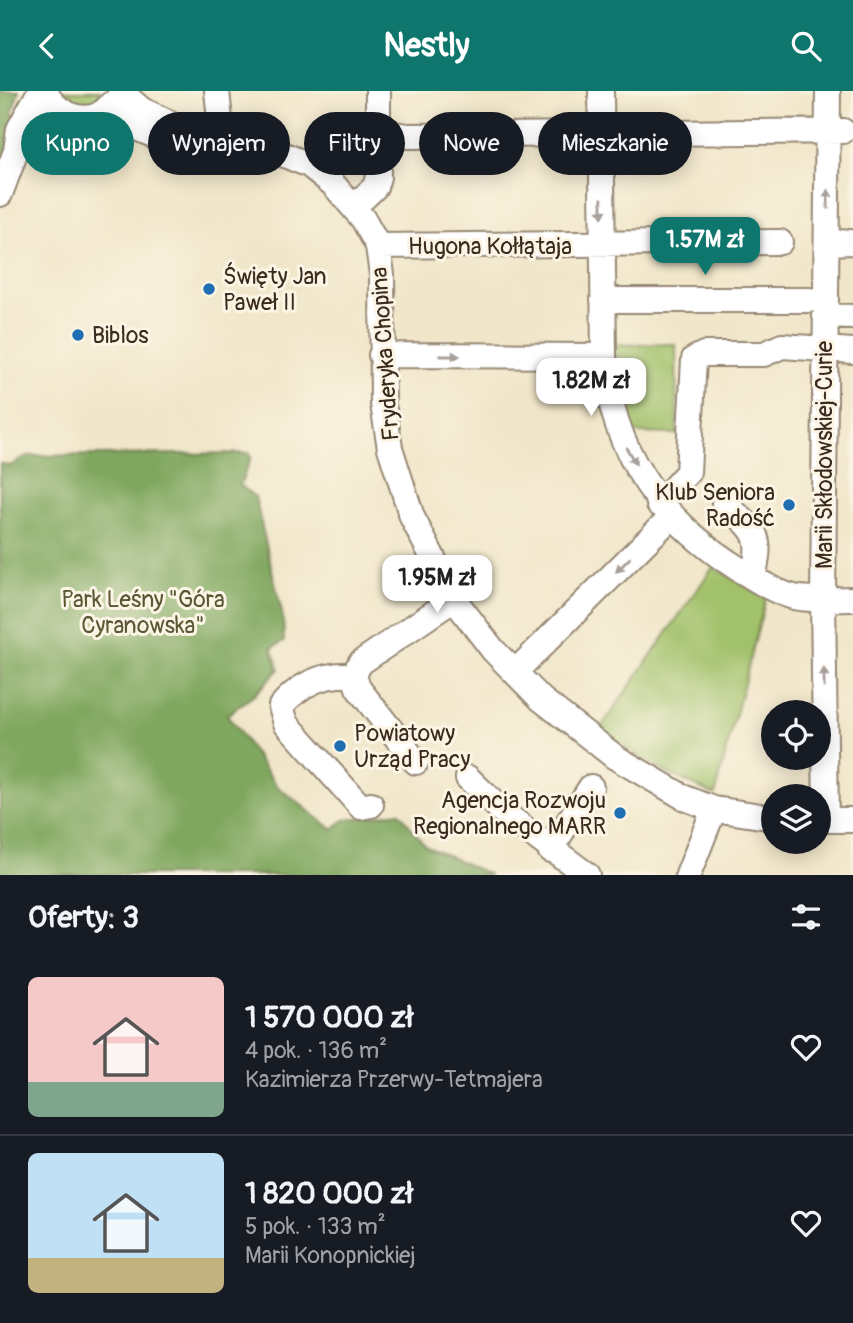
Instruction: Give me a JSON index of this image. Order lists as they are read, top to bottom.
{
  "streets": {
    "street": ["Hugona Kołłątaja", "Fryderyka Chopina", "Marii Skłodowskiej-Curie"]
  },
  "crossings": [
    ["Hugona Kołłątaja", "Fryderyka Chopina"]
  ],
  "one_way": ["Marii Skłodowskiej-Curie"],
  "parks": ["Park Leśny \"Góra Cyranowska\""],
  "places": [
    "Święty Jan Paweł II",
    "Biblos",
    "Klub Seniora Radość",
    "Powiatowy Urząd Pracy",
    "Agencja Rozwoju Regionalnego MARR"
  ],
  "page": {
    "header": "Nestly",
    "chip": [
      "Kupno",
      "Wynajem",
      "Filtry",
      "Nowe",
      "Mieszkanie"
    ],
    "price": ["1.57M zł", "1.82M zł", "1.95M zł"],
    "heading": "Oferty: 3",
    "list": [
      {
        "name": "1 570 000 zł",
        "note": "4 pok. · 136 m² · Kazimierza Przerwy-Tetmajera"
      },
      {
        "name": "1 820 000 zł",
        "note": "5 pok. · 133 m² · Marii Konopnickiej"
      }
    ]
  }
}
